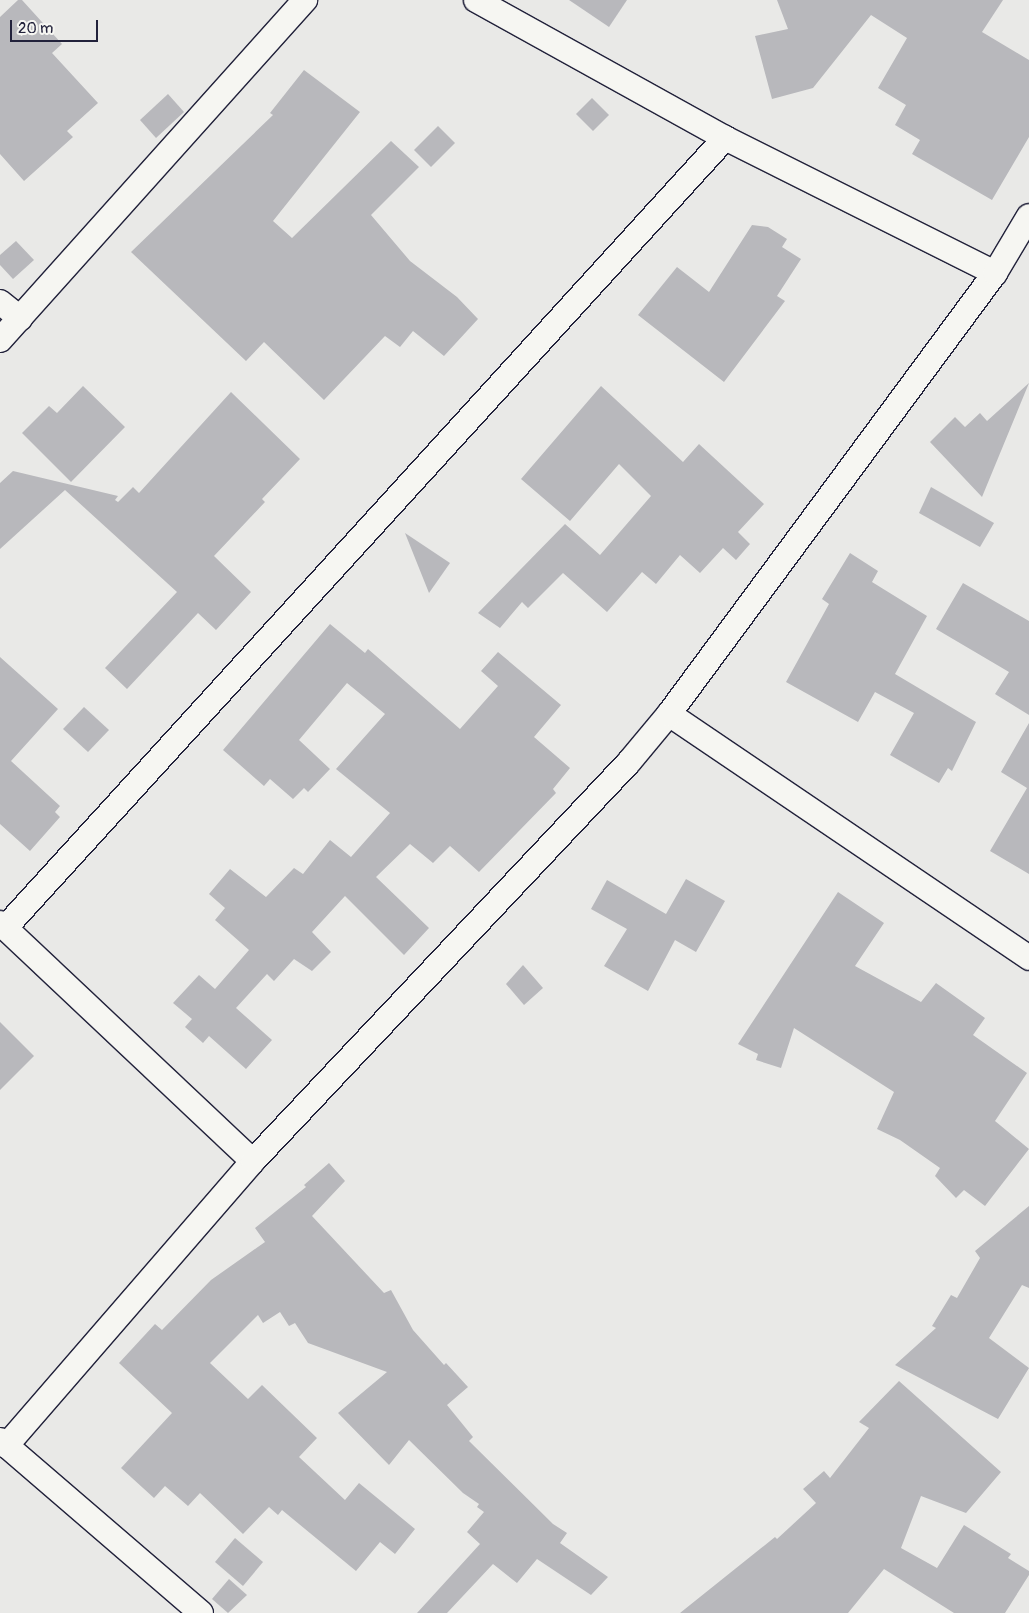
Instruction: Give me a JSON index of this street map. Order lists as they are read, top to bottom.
{
  "scale_bar": "20 m"
}
